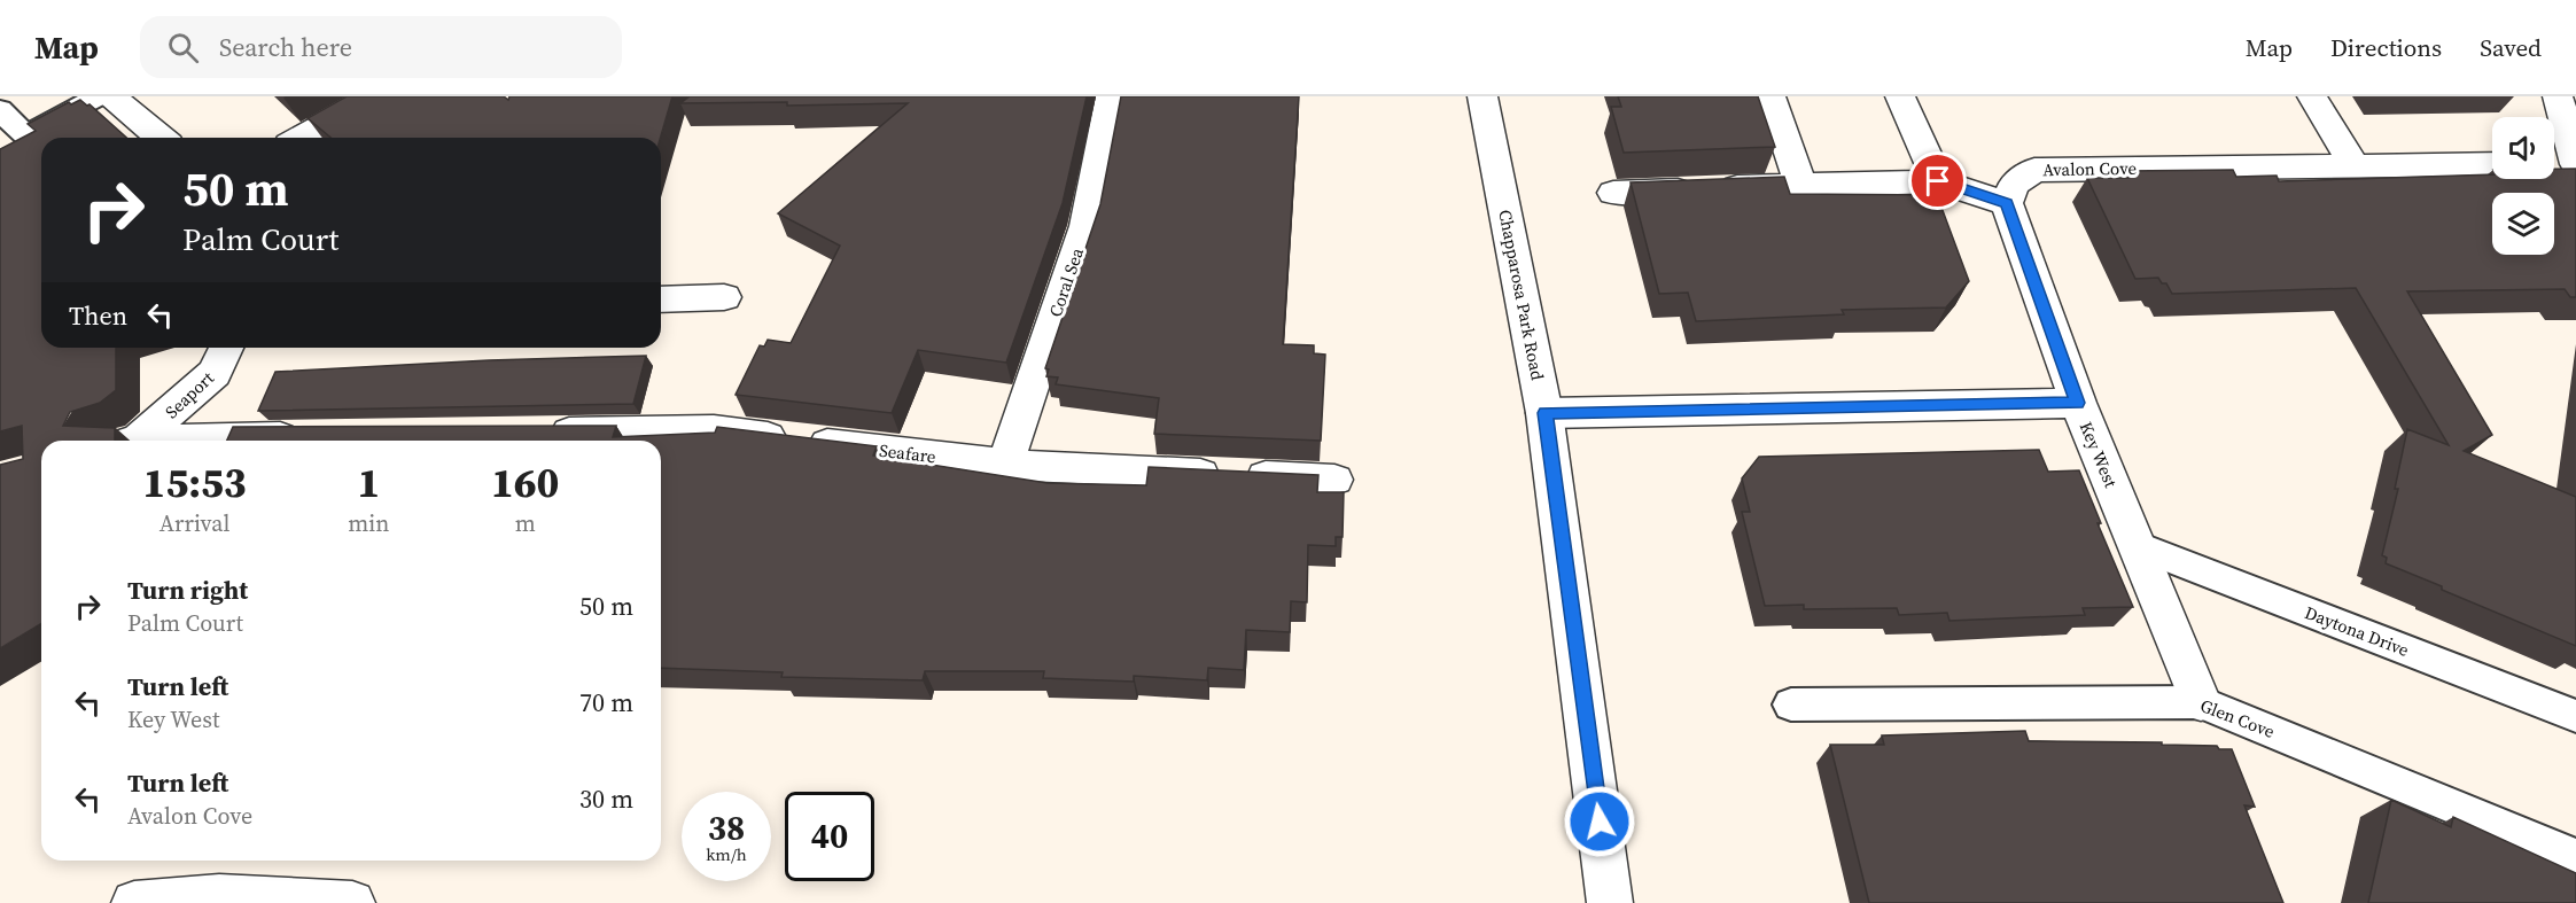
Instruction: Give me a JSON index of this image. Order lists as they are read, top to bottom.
{
  "streets": {
    "street": [
      "Avalon Cove",
      "Coral Sea",
      "Chapparosa Park Road",
      "Seaport",
      "Seafare",
      "Key West"
    ],
    "lane": ["Daytona Drive", "Glen Cove"]
  },
  "crossings": [
    ["Avalon Cove", "Key West"],
    ["Coral Sea", "Seafare"],
    ["Key West", "Daytona Drive"],
    ["Key West", "Glen Cove"]
  ],
  "page": {
    "header": "Map",
    "search": "Search here",
    "nav": ["Map", "Directions", "Saved"],
    "turn": ["50 m", "Palm Court"],
    "then": "Then",
    "eta": [
      "15:53",
      "Arrival",
      "1",
      "min",
      "160",
      "m"
    ],
    "list": [
      {
        "name": "Turn right",
        "note": "Palm Court",
        "value": "50 m"
      },
      {
        "name": "Turn left",
        "note": "Key West",
        "value": "70 m"
      },
      {
        "name": "Turn left",
        "note": "Avalon Cove",
        "value": "30 m"
      }
    ],
    "speed": "38 km/h",
    "limit": "40"
  }
}
